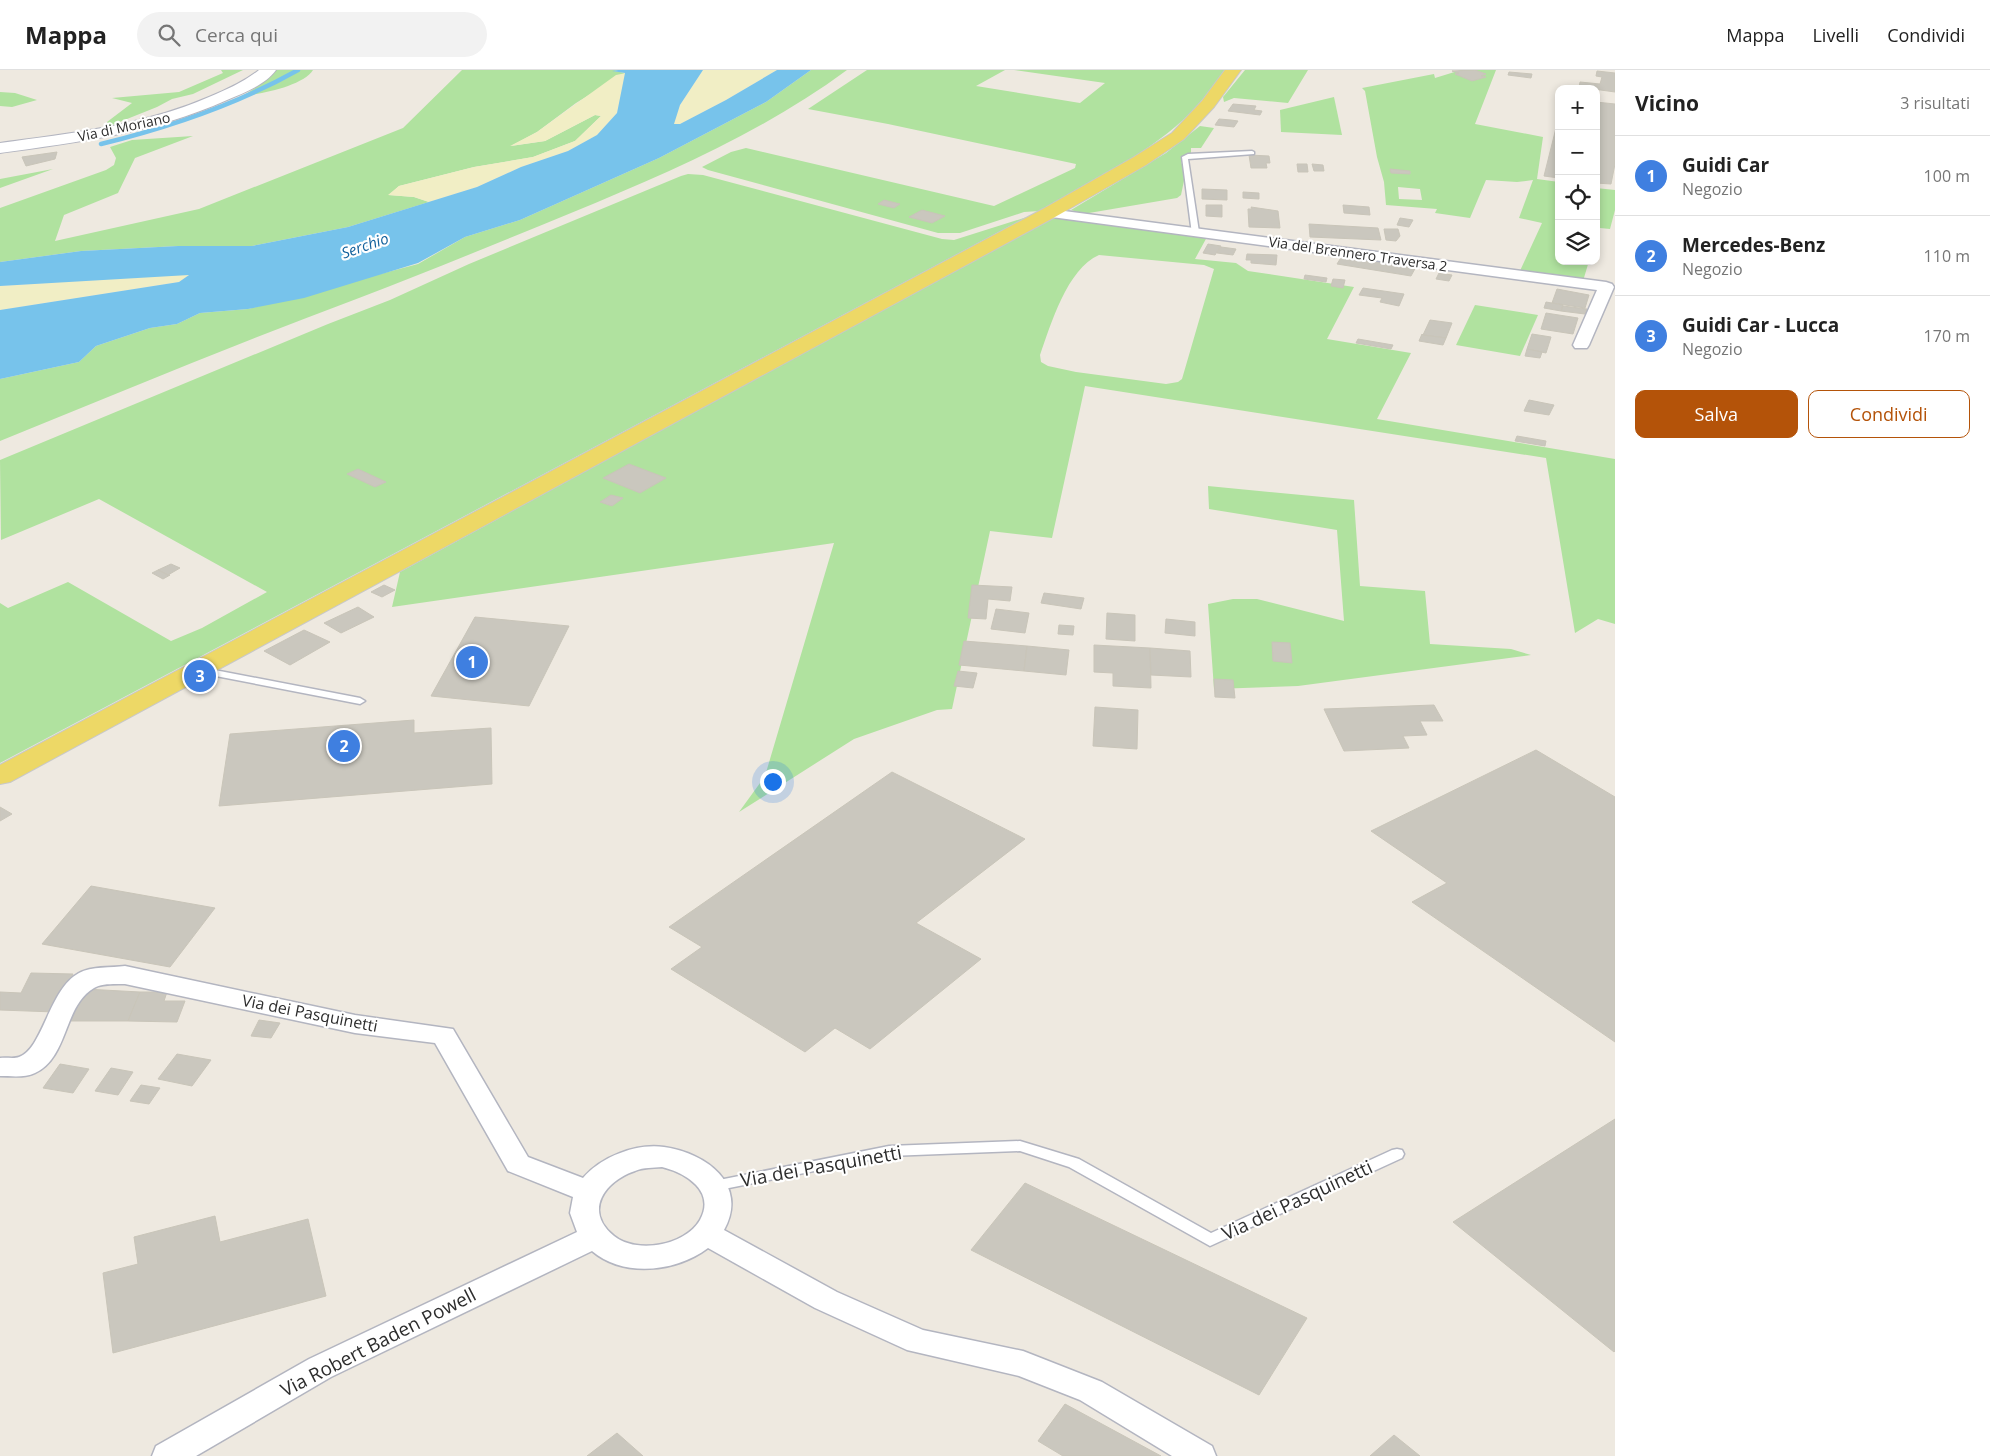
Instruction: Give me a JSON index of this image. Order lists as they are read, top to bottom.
{
  "streets": {
    "main road": ["Via di Moriano"],
    "street": ["Via del Brennero Traversa 2", "Via dei Pasquinetti", "Via Robert Baden Powell"]
  },
  "crossings": [
    ["Via dei Pasquinetti", "Via Robert Baden Powell"]
  ],
  "water": ["Serchio"],
  "page": {
    "header": "Mappa",
    "search": "Cerca qui",
    "nav": ["Mappa", "Livelli", "Condividi"],
    "heading": ["Vicino", "3 risultati"],
    "map_buttons": ["+", "−"],
    "list": [
      {
        "mark": "1",
        "name": "Guidi Car",
        "note": "Negozio",
        "value": "100 m"
      },
      {
        "mark": "2",
        "name": "Mercedes-Benz",
        "note": "Negozio",
        "value": "110 m"
      },
      {
        "mark": "3",
        "name": "Guidi Car - Lucca",
        "note": "Negozio",
        "value": "170 m"
      }
    ],
    "buttons": ["Salva", "Condividi"],
    "pins": ["1", "3", "2"]
  }
}
